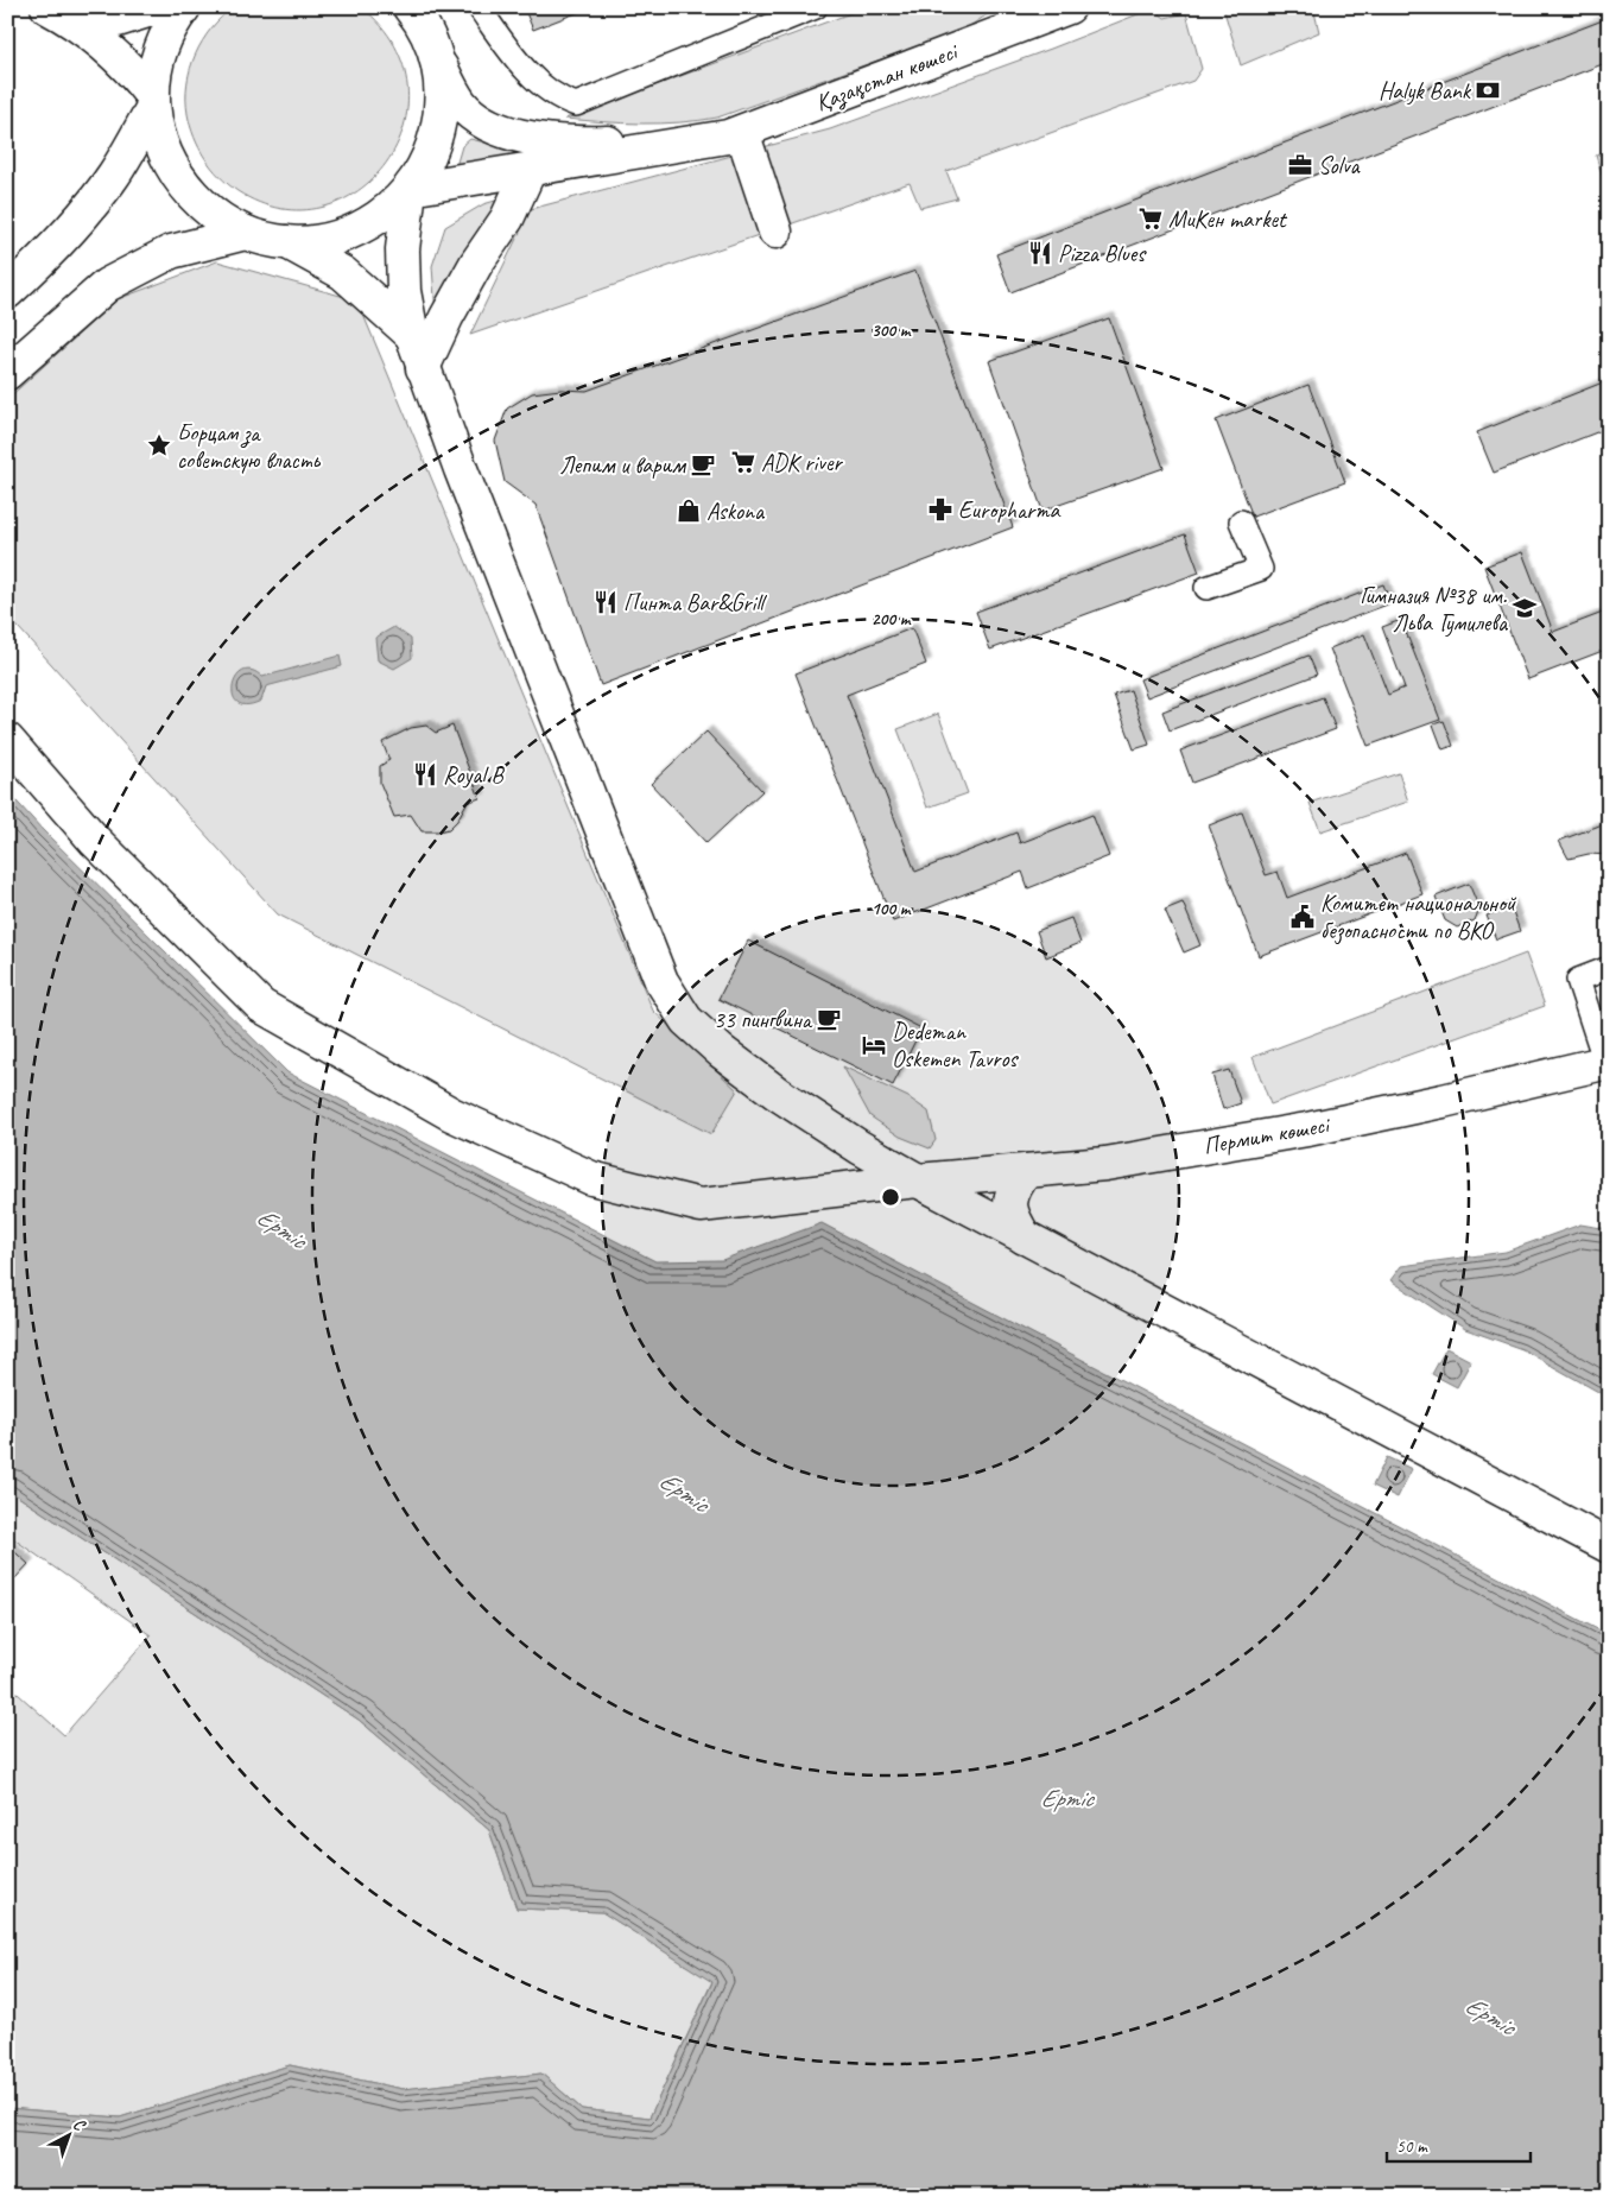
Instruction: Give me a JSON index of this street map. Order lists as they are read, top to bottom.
{
  "streets": {
    "main road": ["Қазақстан көшесі", "Пермит көшесі"]
  },
  "water": ["Ертіс"],
  "places": {
    "bank": ["Halyk Bank"],
    "office": ["Solva"],
    "supermarket": ["МиКен market", "ADK river"],
    "restaurant": ["Pizza Blues", "Пинта Bar&Grill", "Royal B"],
    "place": ["Борцам за советскую власть"],
    "cafe": ["Лепим и варим", "33 пингвина"],
    "pharmacy": ["Europharma"],
    "shop": ["Askona"],
    "school or university": ["Гимназия №38 им. Льва Гумилева"],
    "public building": ["Комитет национальной безопасности по ВКО"],
    "hotel": ["Dedeman Oskemen Tavros"]
  },
  "scale_bar": "50 m",
  "north": "top right",
  "rings": ["300 m", "200 m", "100 m"]
}
